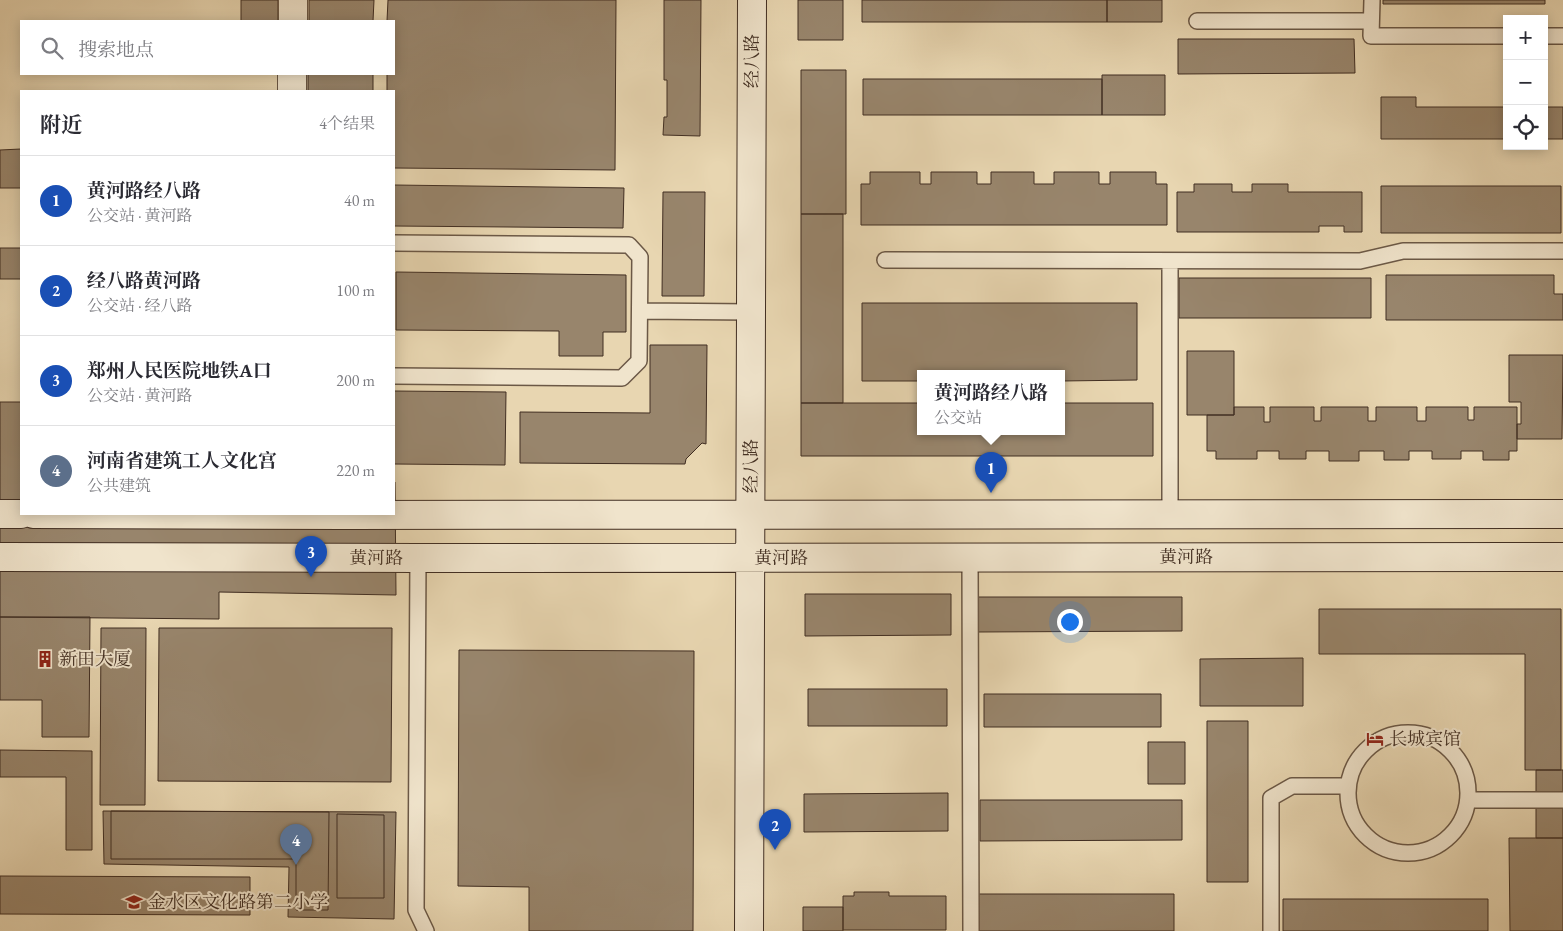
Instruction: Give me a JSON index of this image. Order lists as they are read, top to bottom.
{
  "streets": {
    "main road": ["经八路", "黄河路"]
  },
  "crossings": [
    ["经八路", "黄河路"]
  ],
  "places": {
    "building": ["新田大厦"],
    "hotel": ["长城宾馆"],
    "school or university": ["金水区文化路第二小学"]
  },
  "page": {
    "map_buttons": ["+", "−"],
    "search": "搜索地点",
    "heading": ["附近", "4个结果"],
    "list": [
      {
        "mark": "1",
        "name": "黄河路经八路",
        "note": "公交站 · 黄河路",
        "value": "40 m"
      },
      {
        "mark": "2",
        "name": "经八路黄河路",
        "note": "公交站 · 经八路",
        "value": "100 m"
      },
      {
        "mark": "3",
        "name": "郑州人民医院地铁A口",
        "note": "公交站 · 黄河路",
        "value": "200 m"
      },
      {
        "mark": "4",
        "name": "河南省建筑工人文化宫",
        "note": "公共建筑",
        "value": "220 m"
      }
    ],
    "popup": ["黄河路经八路", "公交站"],
    "pins": [
      "1",
      "3",
      "2",
      "4"
    ]
  }
}
